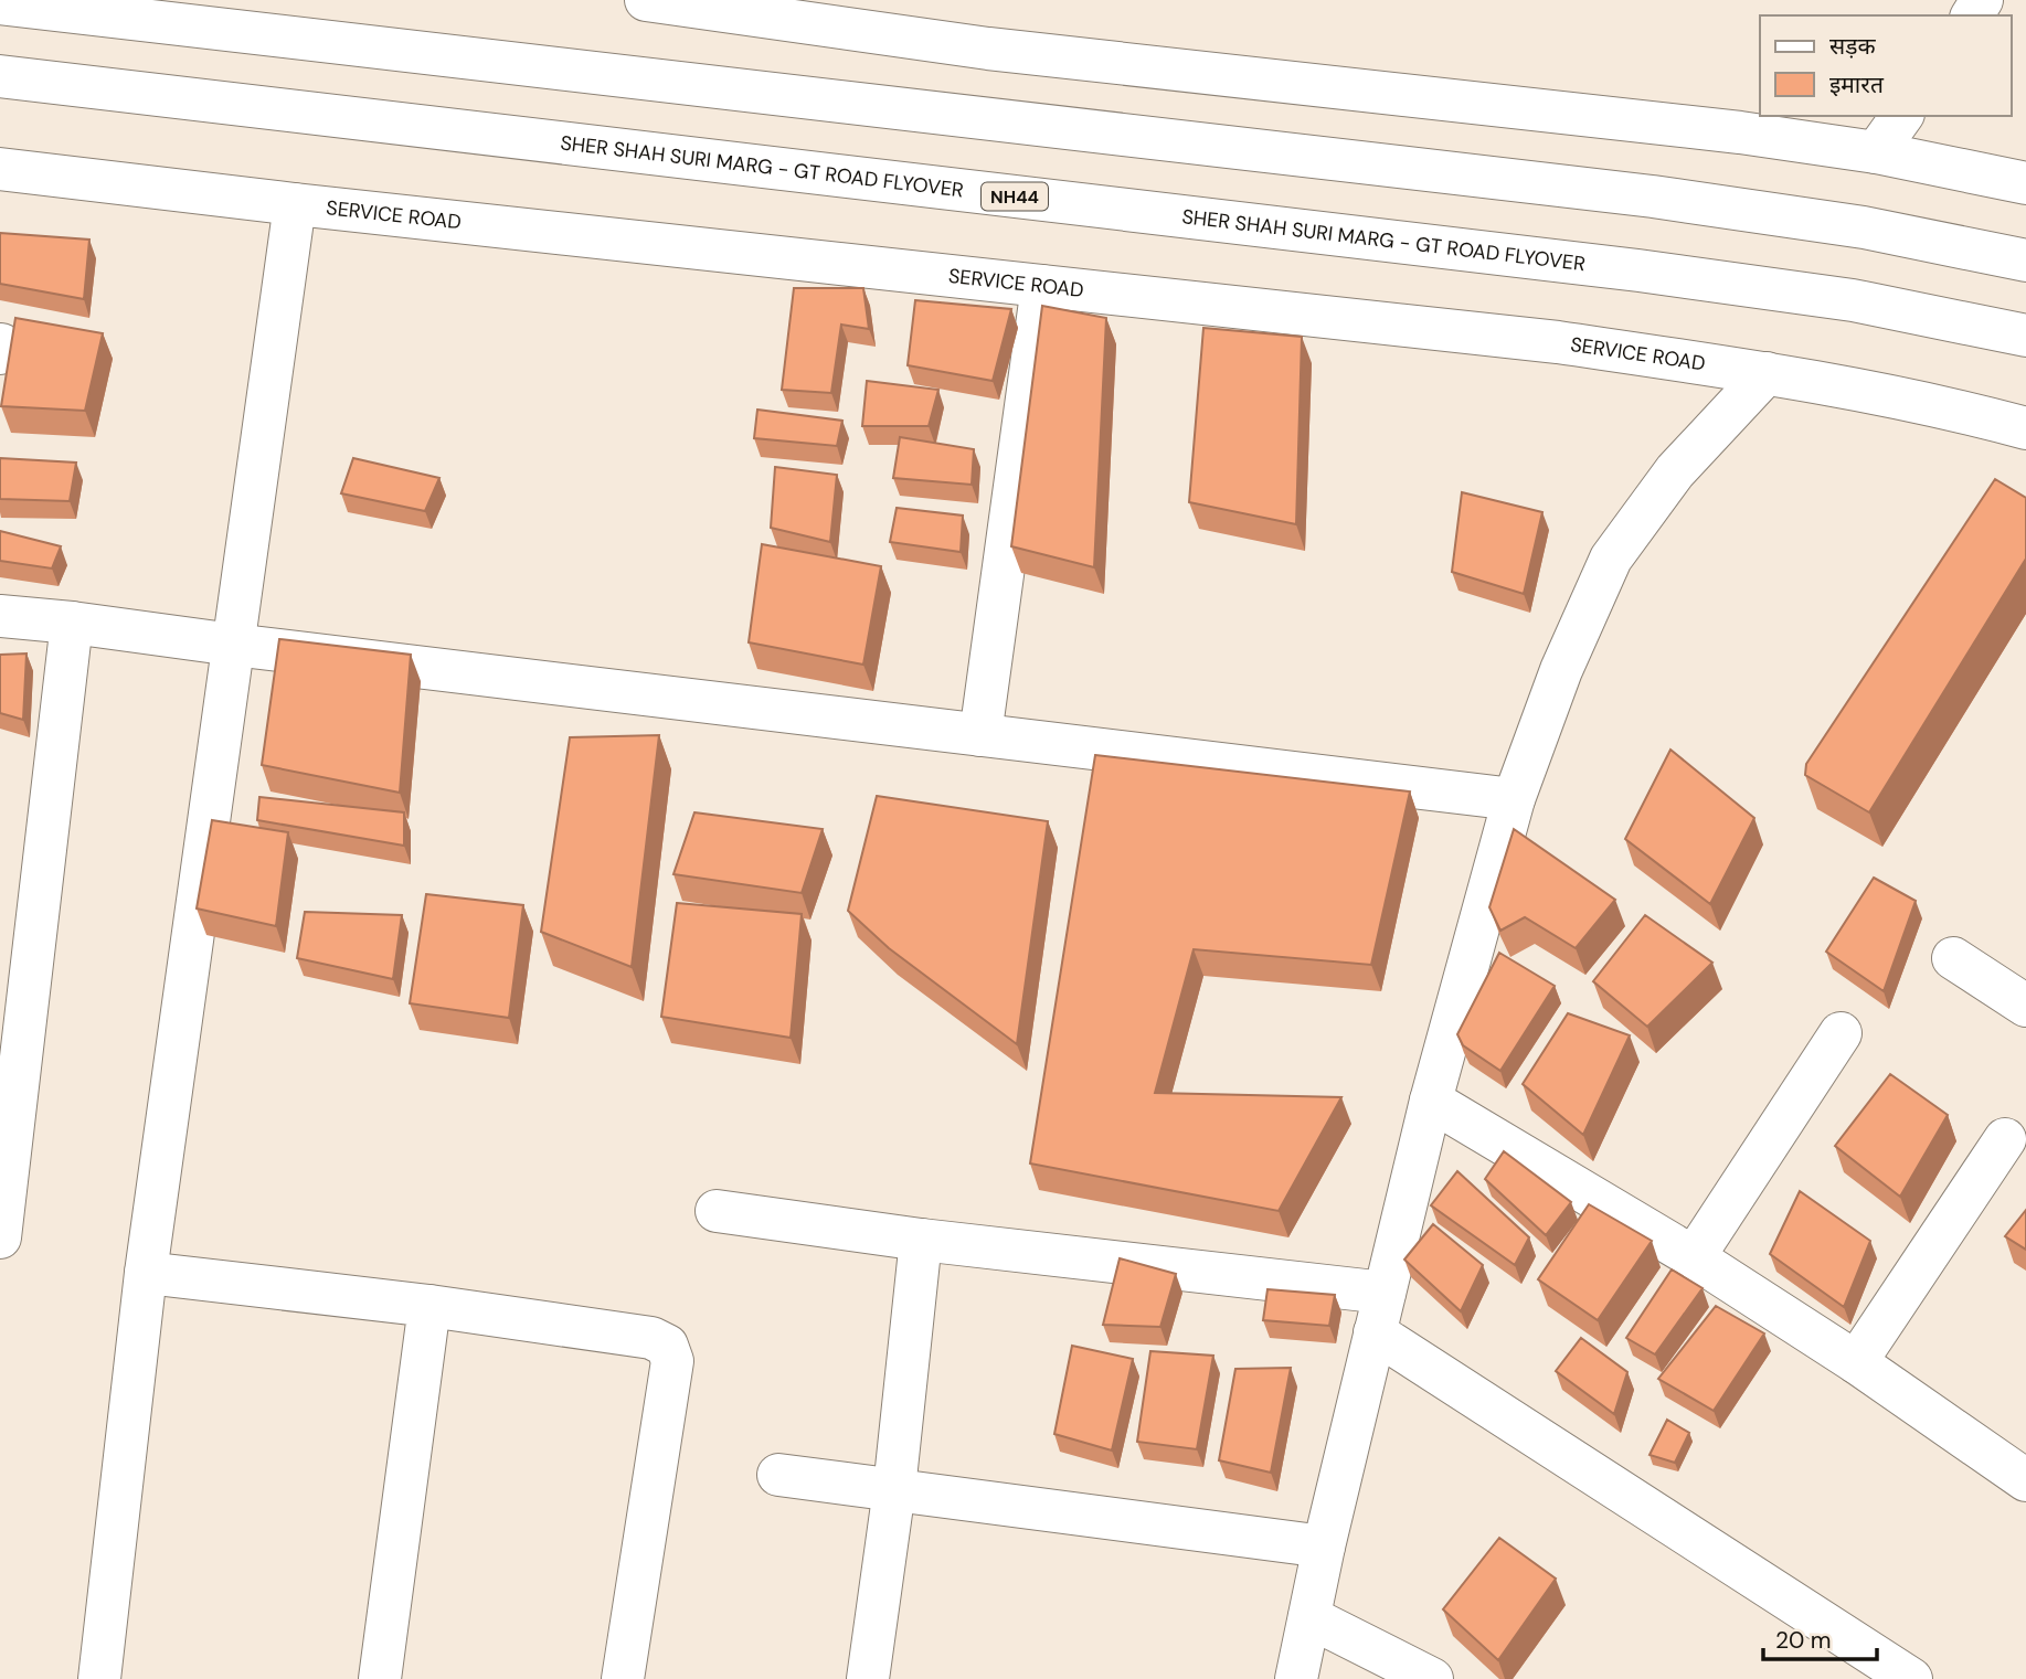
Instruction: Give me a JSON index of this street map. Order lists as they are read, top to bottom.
{
  "streets": {
    "main road": ["SHER SHAH SURI MARG - GT ROAD FLYOVER", "NH44", "SERVICE ROAD"]
  },
  "legend": ["सड़क", "इमारत"],
  "scale_bar": "20 m"
}
